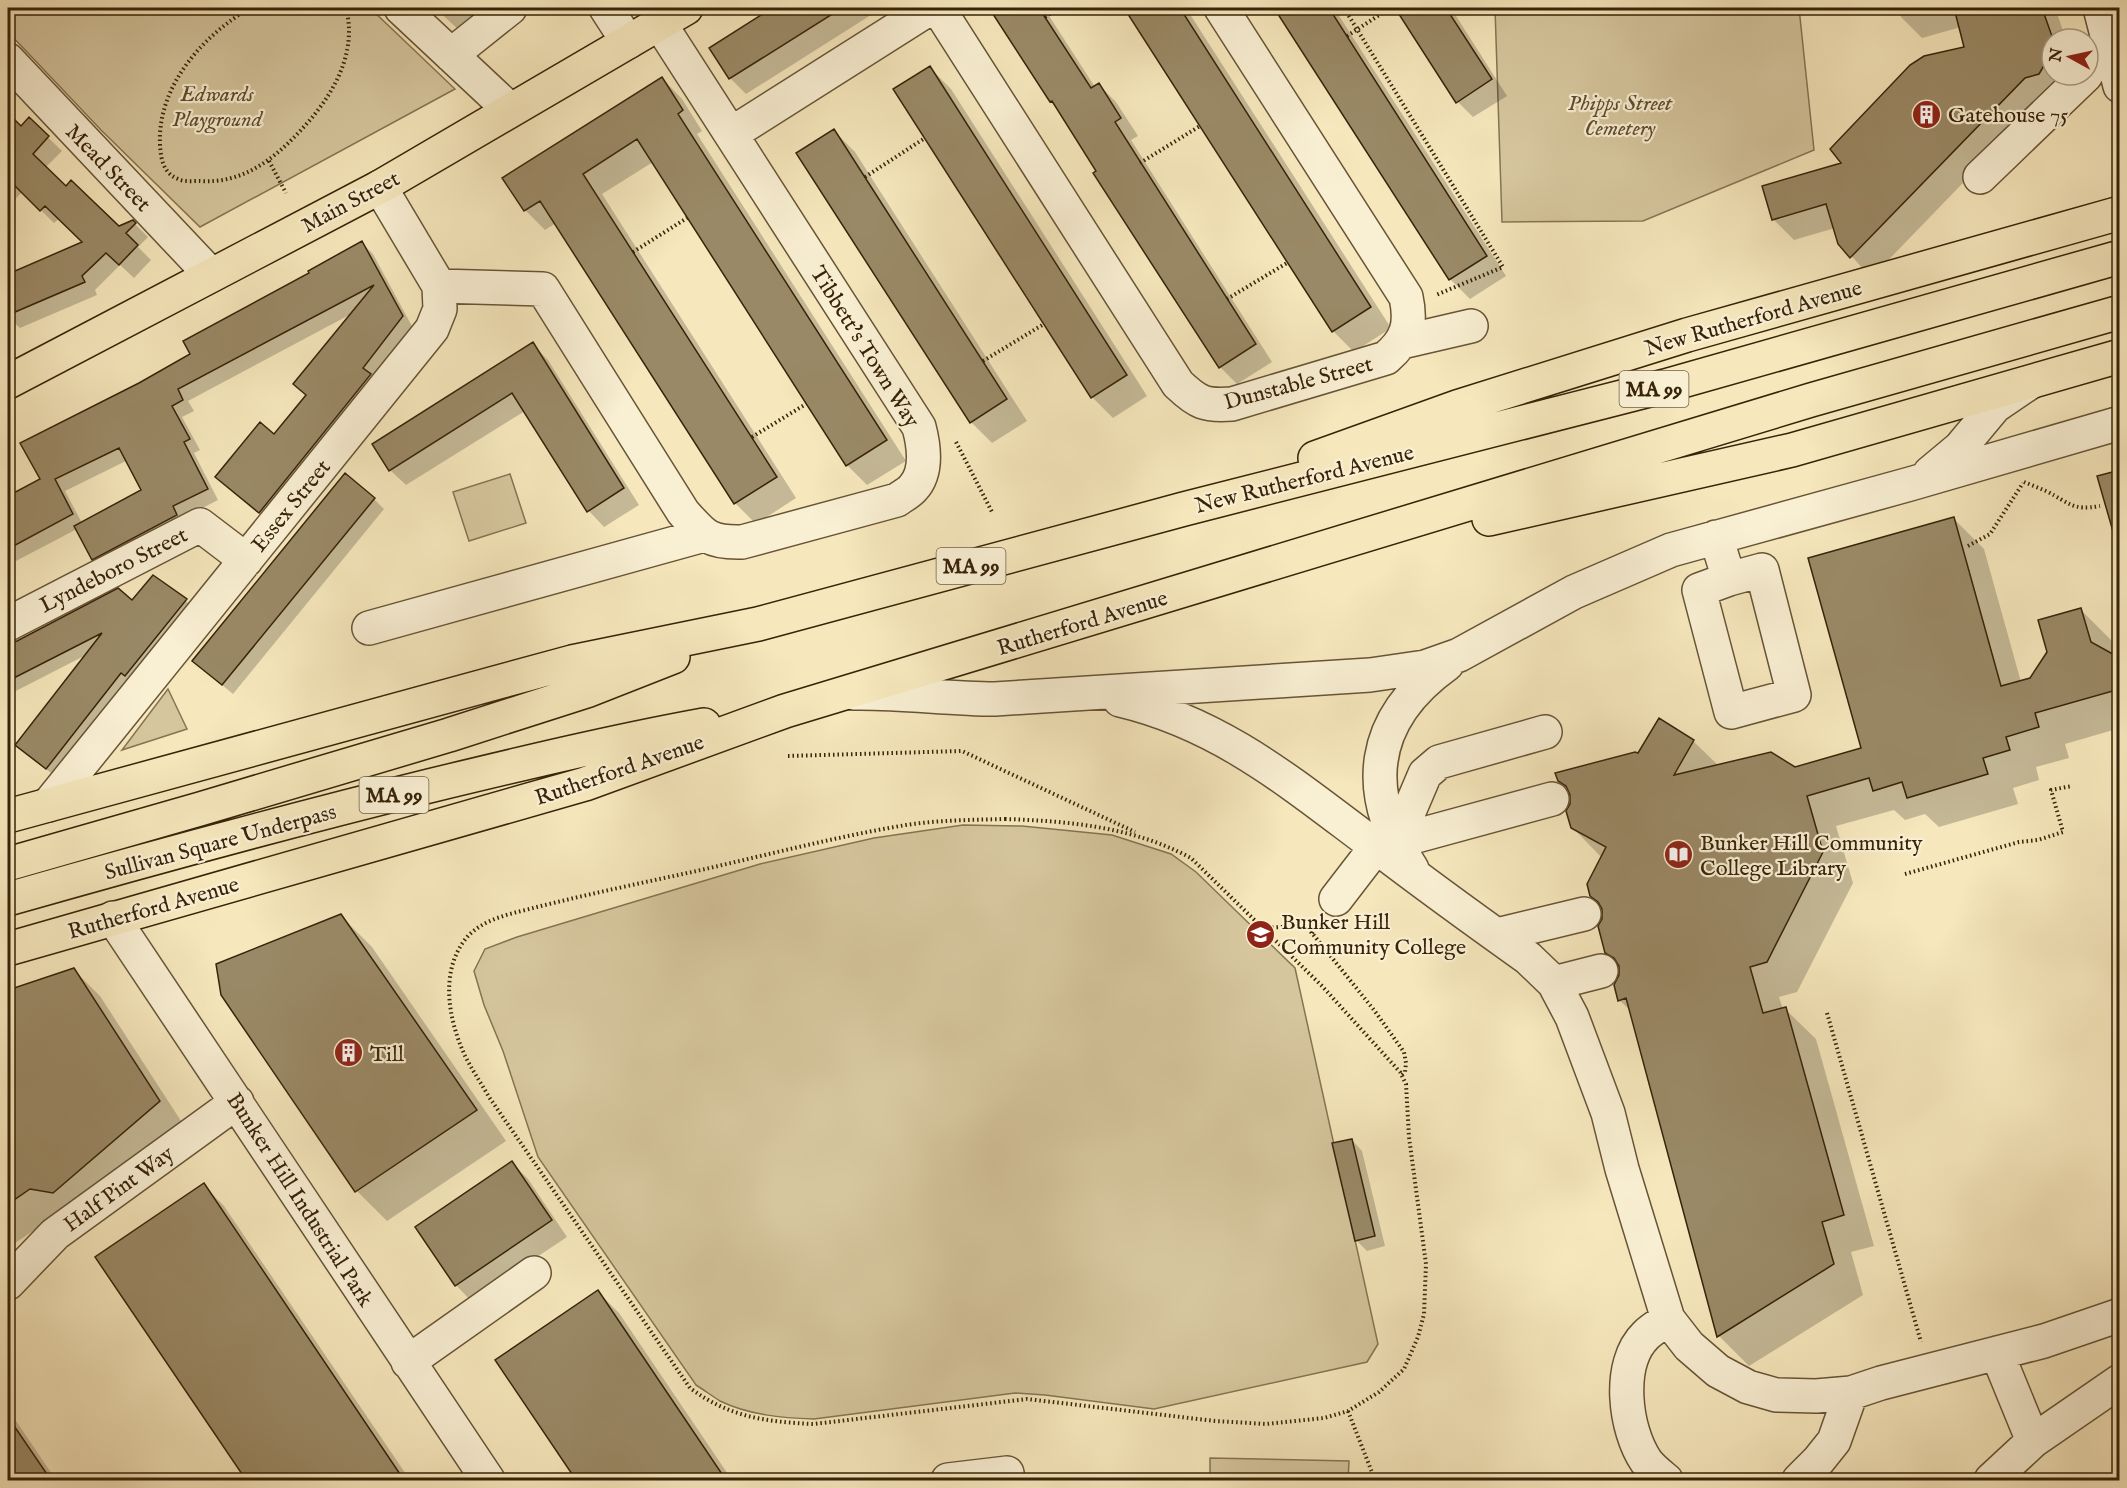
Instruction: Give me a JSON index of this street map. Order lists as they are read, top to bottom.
{
  "streets": {
    "main road": [
      "Main Street",
      "New Rutherford Avenue",
      "MA 99",
      "Rutherford Avenue",
      "Sullivan Square Underpass"
    ],
    "street": [
      "Mead Street",
      "Tibbett's Town Way",
      "Dunstable Street",
      "Essex Street",
      "Lyndeboro Street",
      "Half Pint Way",
      "Bunker Hill Industrial Park"
    ]
  },
  "crossings": [
    ["Mead Street", "Main Street"],
    ["Main Street", "Tibbett's Town Way"],
    ["New Rutherford Avenue", "MA 99"],
    ["MA 99", "Rutherford Avenue"],
    ["MA 99", "Sullivan Square Underpass"],
    ["Essex Street", "Lyndeboro Street"],
    ["Rutherford Avenue", "Sullivan Square Underpass"],
    ["Rutherford Avenue", "Bunker Hill Industrial Park"],
    ["Half Pint Way", "Bunker Hill Industrial Park"]
  ],
  "parks": ["Edwards Playground", "Phipps Street Cemetery"],
  "places": {
    "building": ["Gatehouse 75", "Till"],
    "library": ["Bunker Hill Community College Library"],
    "school or university": ["Bunker Hill Community College"]
  },
  "north": "left"
}
